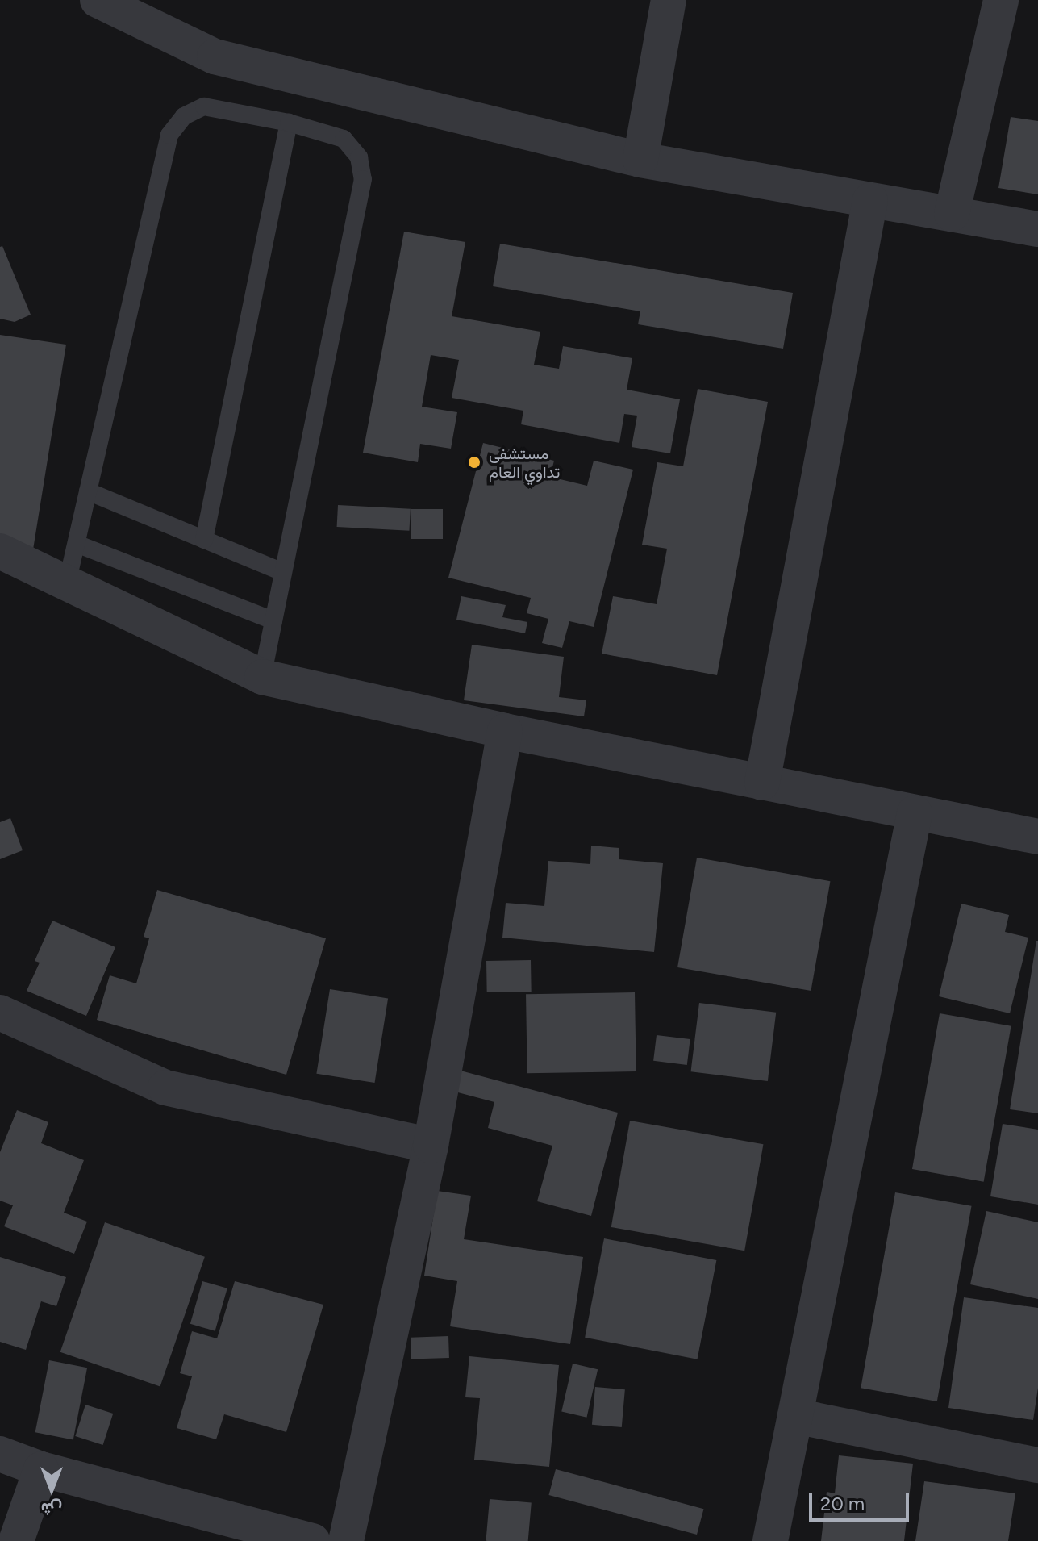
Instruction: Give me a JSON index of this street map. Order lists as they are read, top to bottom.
{
  "places": ["مستشفى تداوي العام"],
  "scale_bar": "20 m",
  "north": "bottom"
}
